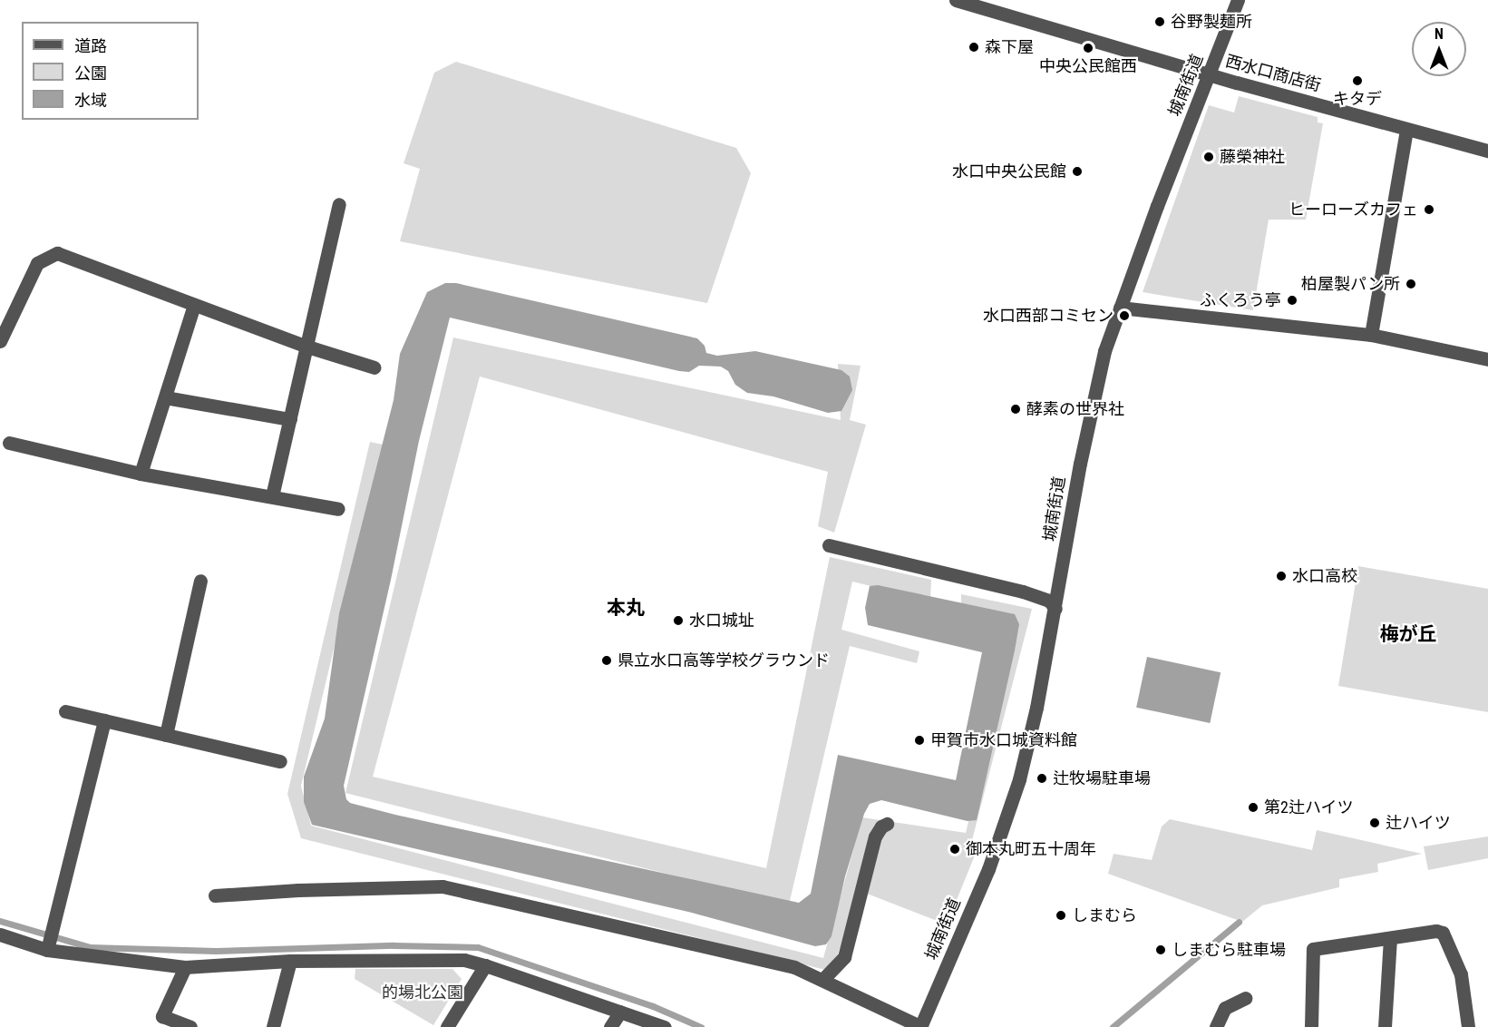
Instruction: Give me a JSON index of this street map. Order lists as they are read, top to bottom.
{
  "streets": {
    "street": ["西水口商店街", "城南街道"]
  },
  "crossings": [
    ["西水口商店街", "城南街道"]
  ],
  "districts": ["本丸", "梅が丘"],
  "parks": ["的場北公園"],
  "places": [
    "谷野製麺所",
    "森下屋",
    "中央公民館西",
    "キタデ",
    "藤榮神社",
    "水口中央公民館",
    "ヒーローズカフェ",
    "柏屋製パン所",
    "ふくろう亭",
    "水口西部コミセン",
    "酵素の世界社",
    "水口高校",
    "水口城址",
    "県立水口高等学校グラウンド",
    "甲賀市水口城資料館",
    "辻牧場駐車場",
    "第2辻ハイツ",
    "辻ハイツ",
    "御本丸町五十周年",
    "しまむら",
    "しまむら駐車場"
  ],
  "legend": ["道路", "公園", "水域"],
  "north": "top"
}
